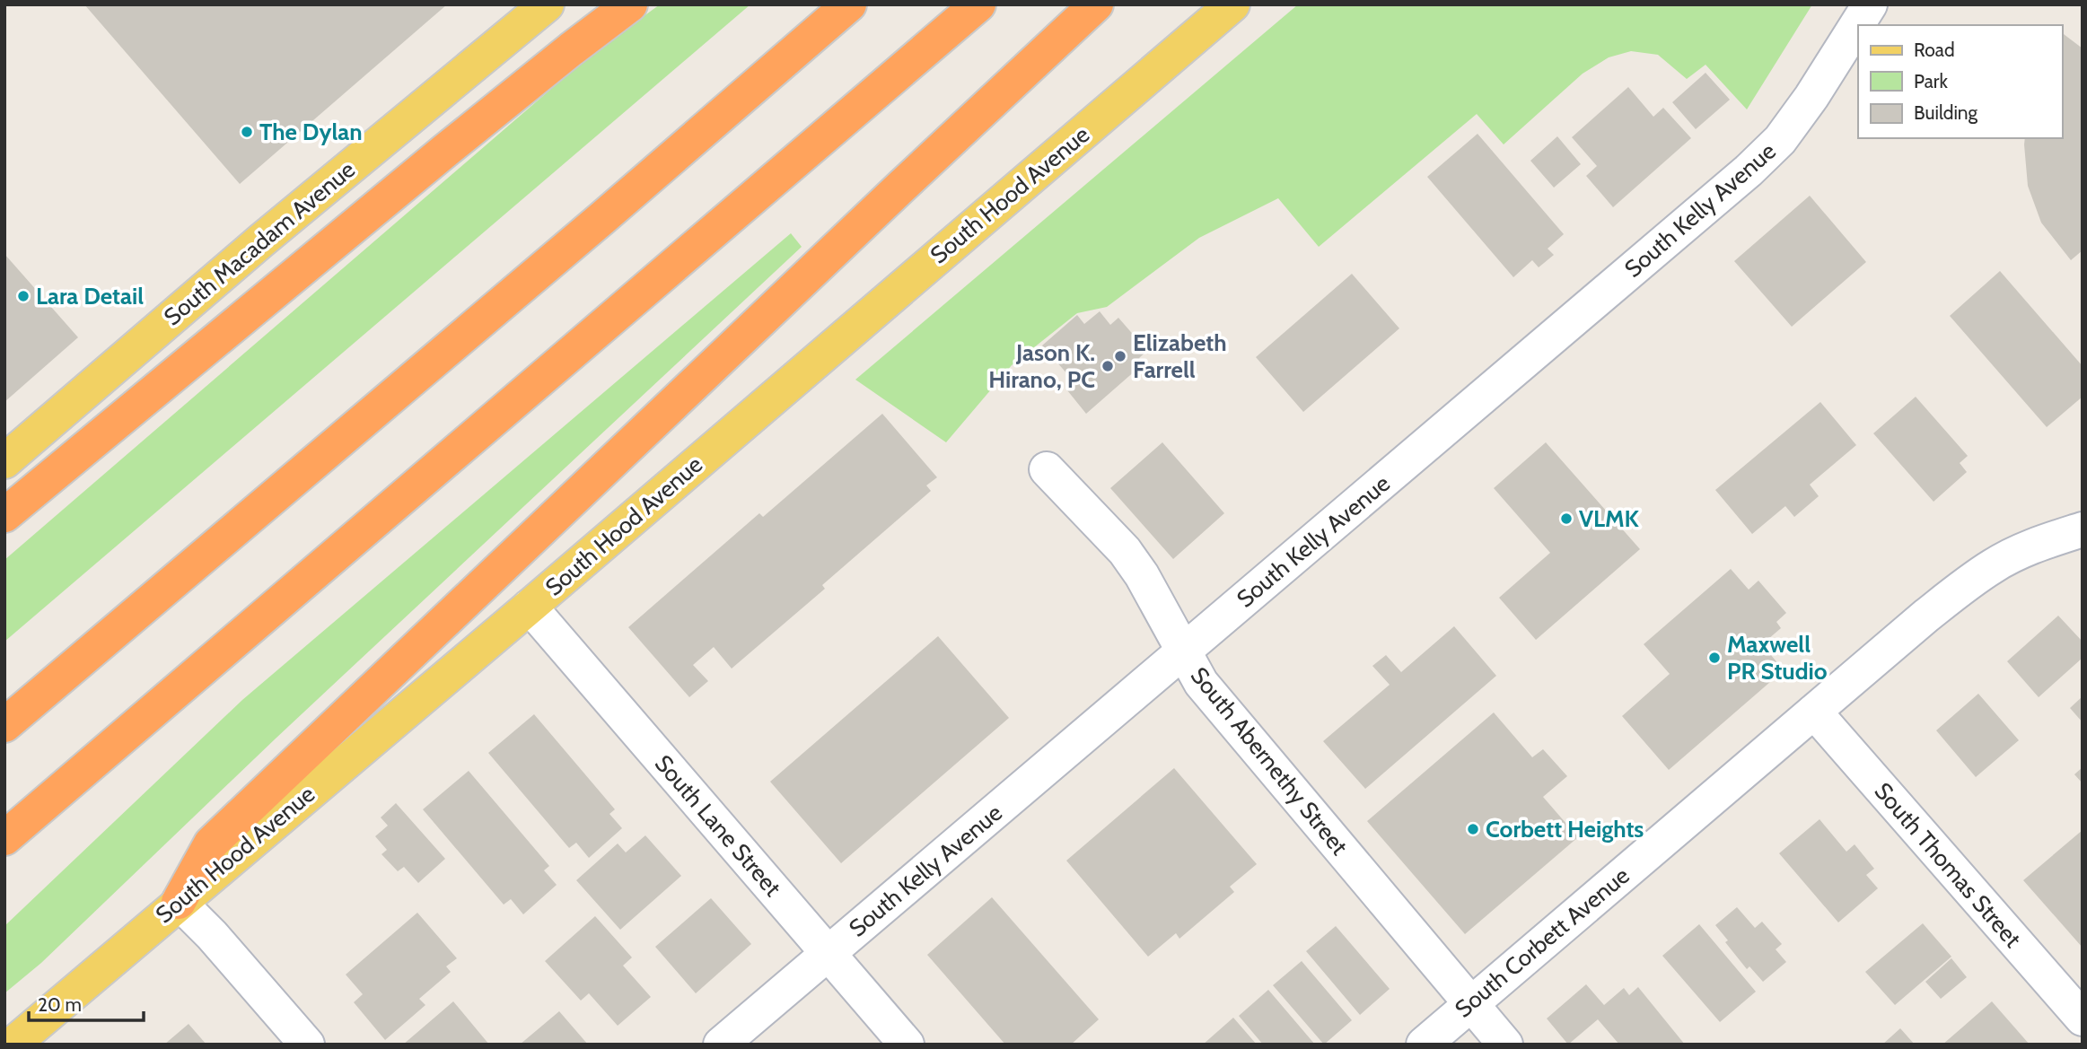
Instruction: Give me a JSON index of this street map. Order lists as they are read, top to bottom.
{
  "streets": {
    "main road": ["South Hood Avenue", "South Macadam Avenue"],
    "street": [
      "South Kelly Avenue",
      "South Abernethy Street",
      "South Lane Street",
      "South Thomas Street",
      "South Corbett Avenue"
    ]
  },
  "crossings": [
    ["South Hood Avenue", "South Lane Street"],
    ["South Kelly Avenue", "South Abernethy Street"],
    ["South Kelly Avenue", "South Lane Street"],
    ["South Abernethy Street", "South Corbett Avenue"],
    ["South Thomas Street", "South Corbett Avenue"]
  ],
  "places": [
    "The Dylan",
    "Lara Detail",
    "Elizabeth Farrell",
    "Jason K. Hirano, PC",
    "VLMK",
    "Maxwell PR Studio",
    "Corbett Heights"
  ],
  "legend": ["Road", "Park", "Building"],
  "scale_bar": "20 m"
}
